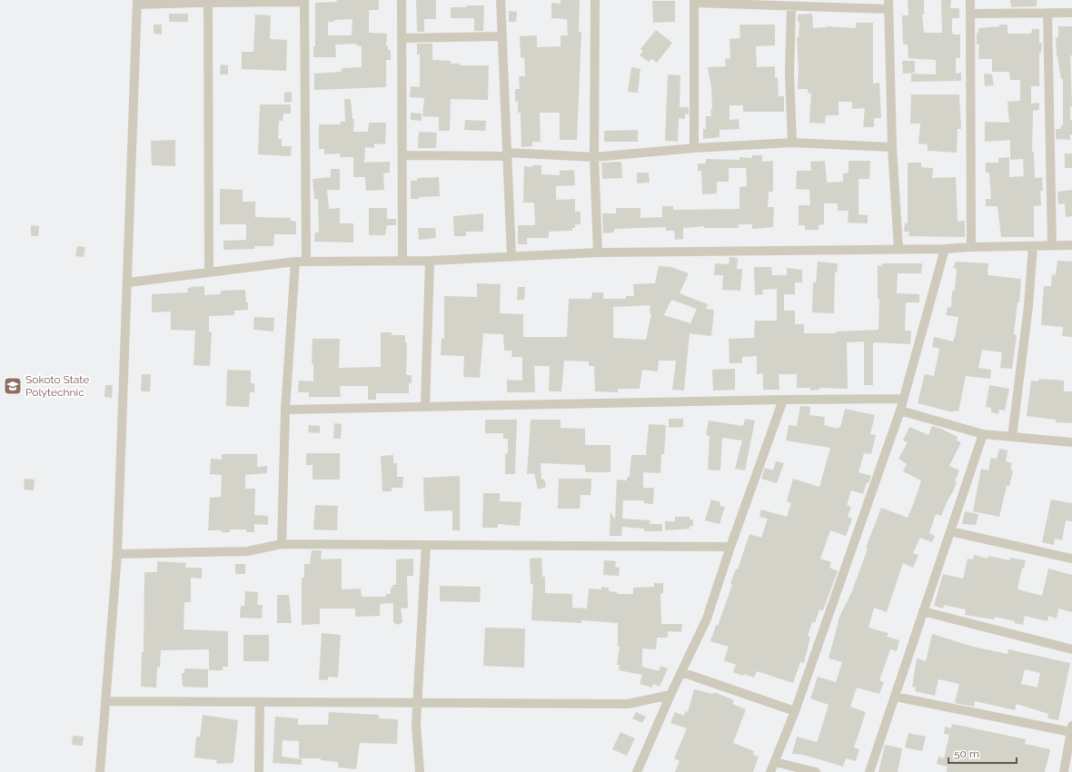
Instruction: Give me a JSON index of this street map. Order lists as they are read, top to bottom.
{
  "places": {
    "school or university": ["Sokoto State Polytechnic"]
  },
  "scale_bar": "50 m"
}
